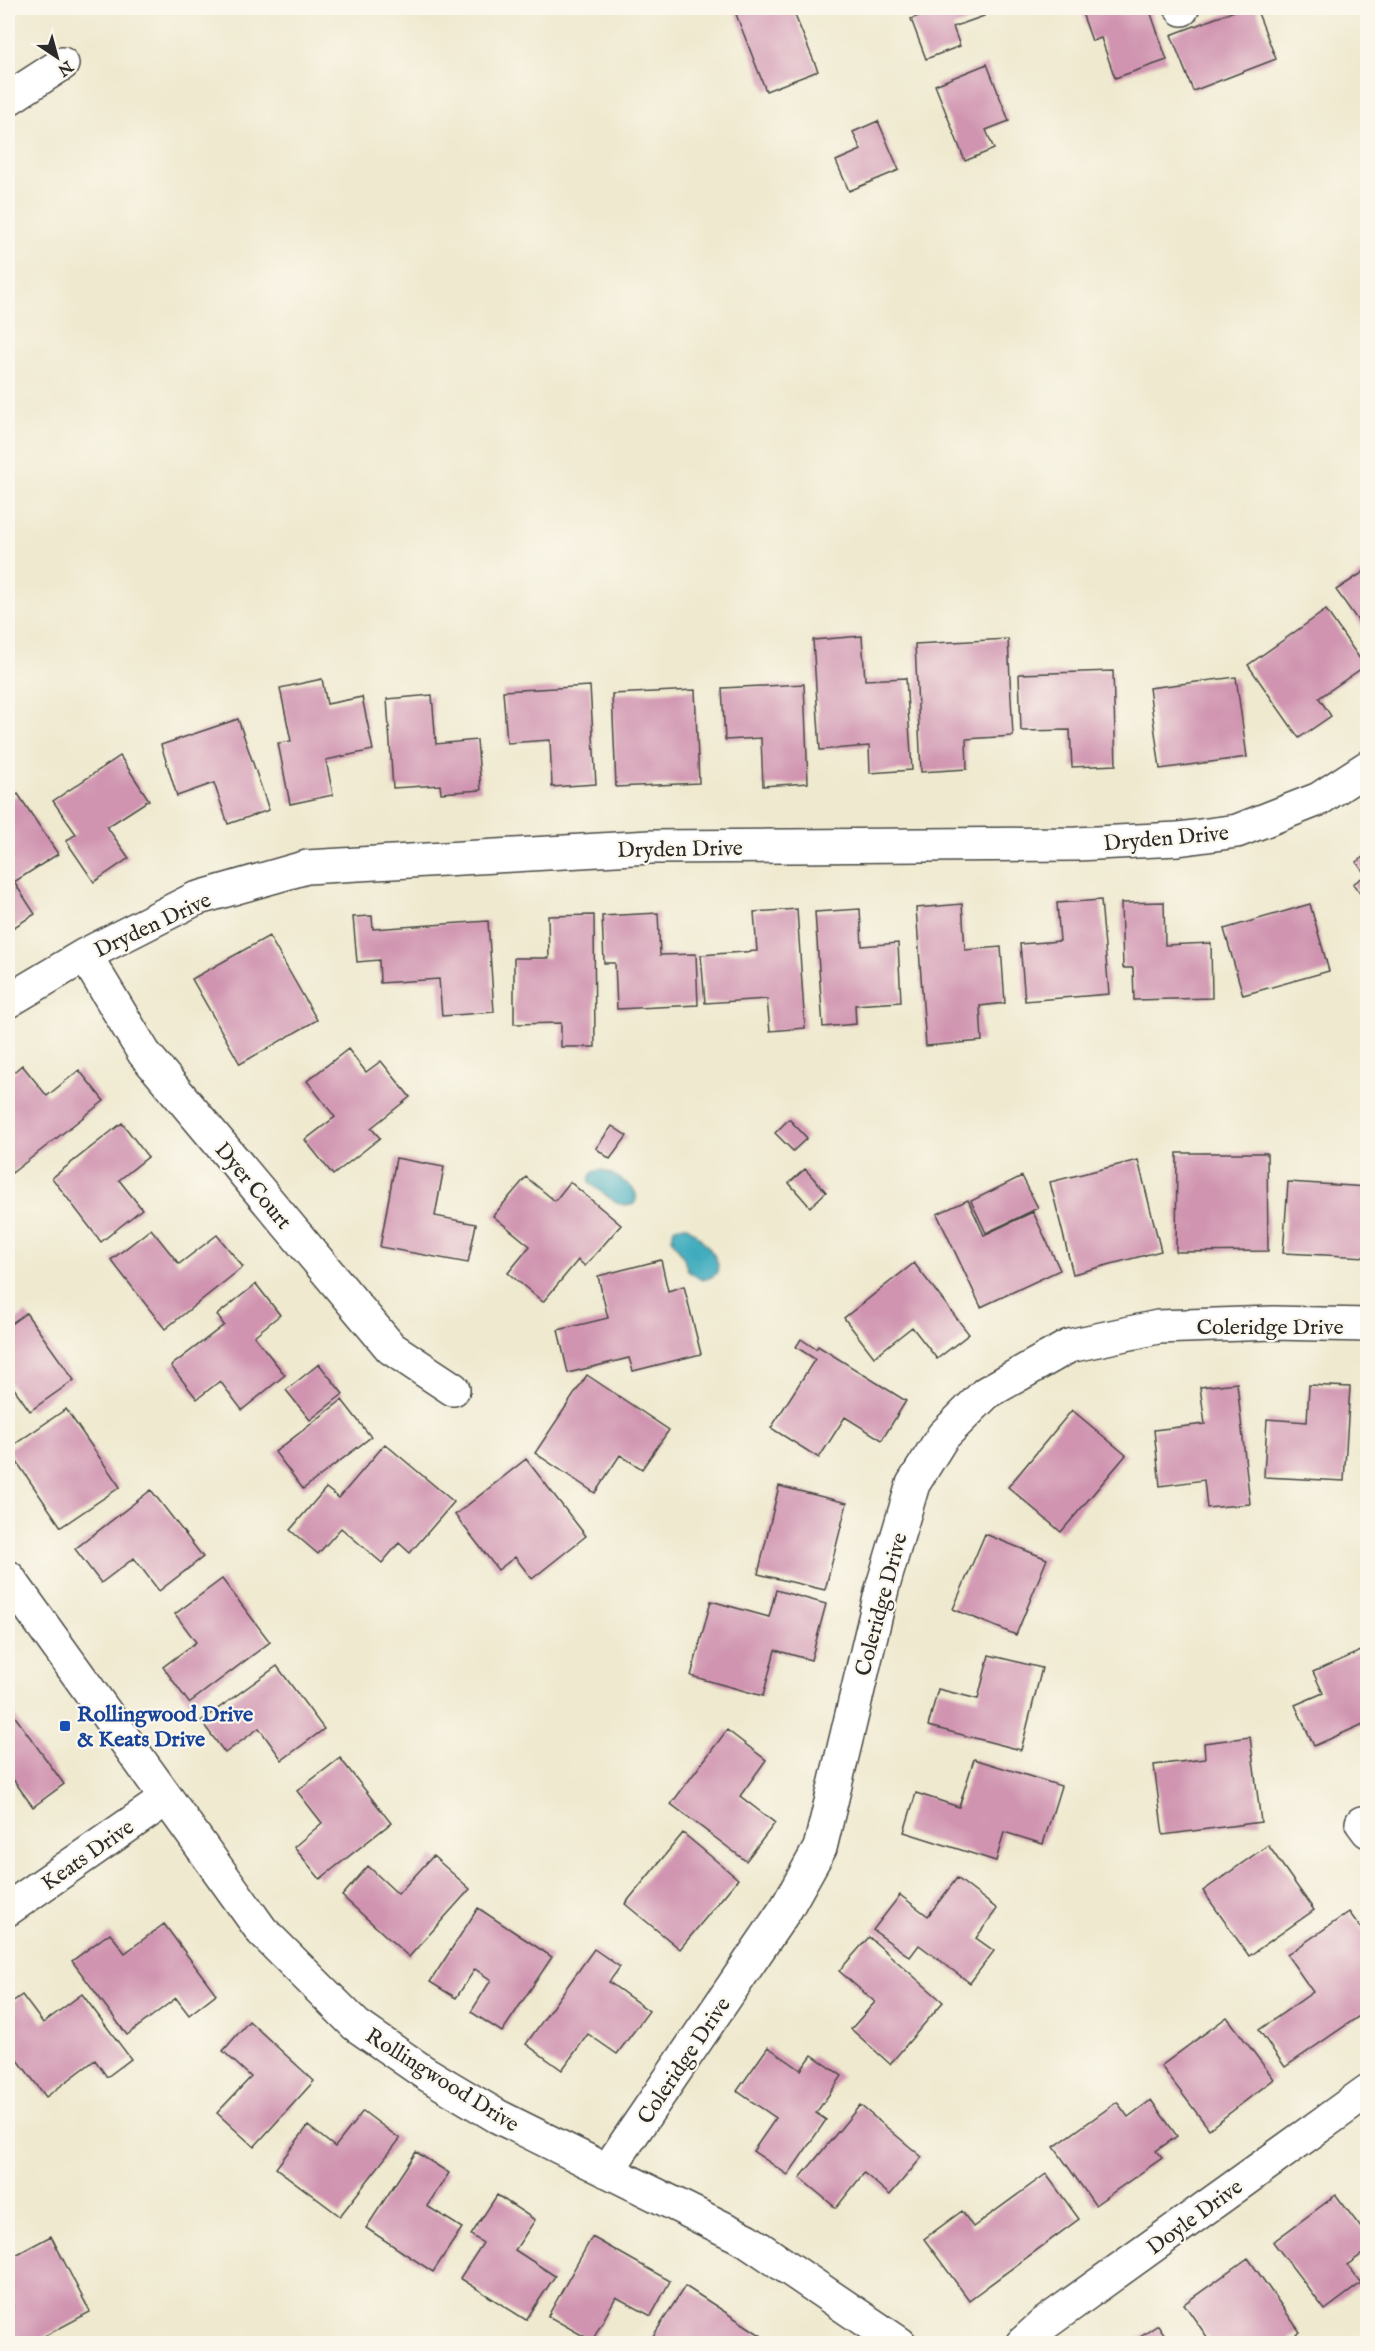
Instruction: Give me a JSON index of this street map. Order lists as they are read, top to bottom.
{
  "streets": {
    "street": [
      "Dryden Drive",
      "Dyer Court",
      "Coleridge Drive",
      "Keats Drive",
      "Rollingwood Drive",
      "Doyle Drive"
    ]
  },
  "crossings": [
    ["Dryden Drive", "Dyer Court"],
    ["Coleridge Drive", "Rollingwood Drive"],
    ["Keats Drive", "Rollingwood Drive"]
  ],
  "places": {
    "transit": ["Rollingwood Drive & Keats Drive"]
  },
  "north": "bottom right"
}
